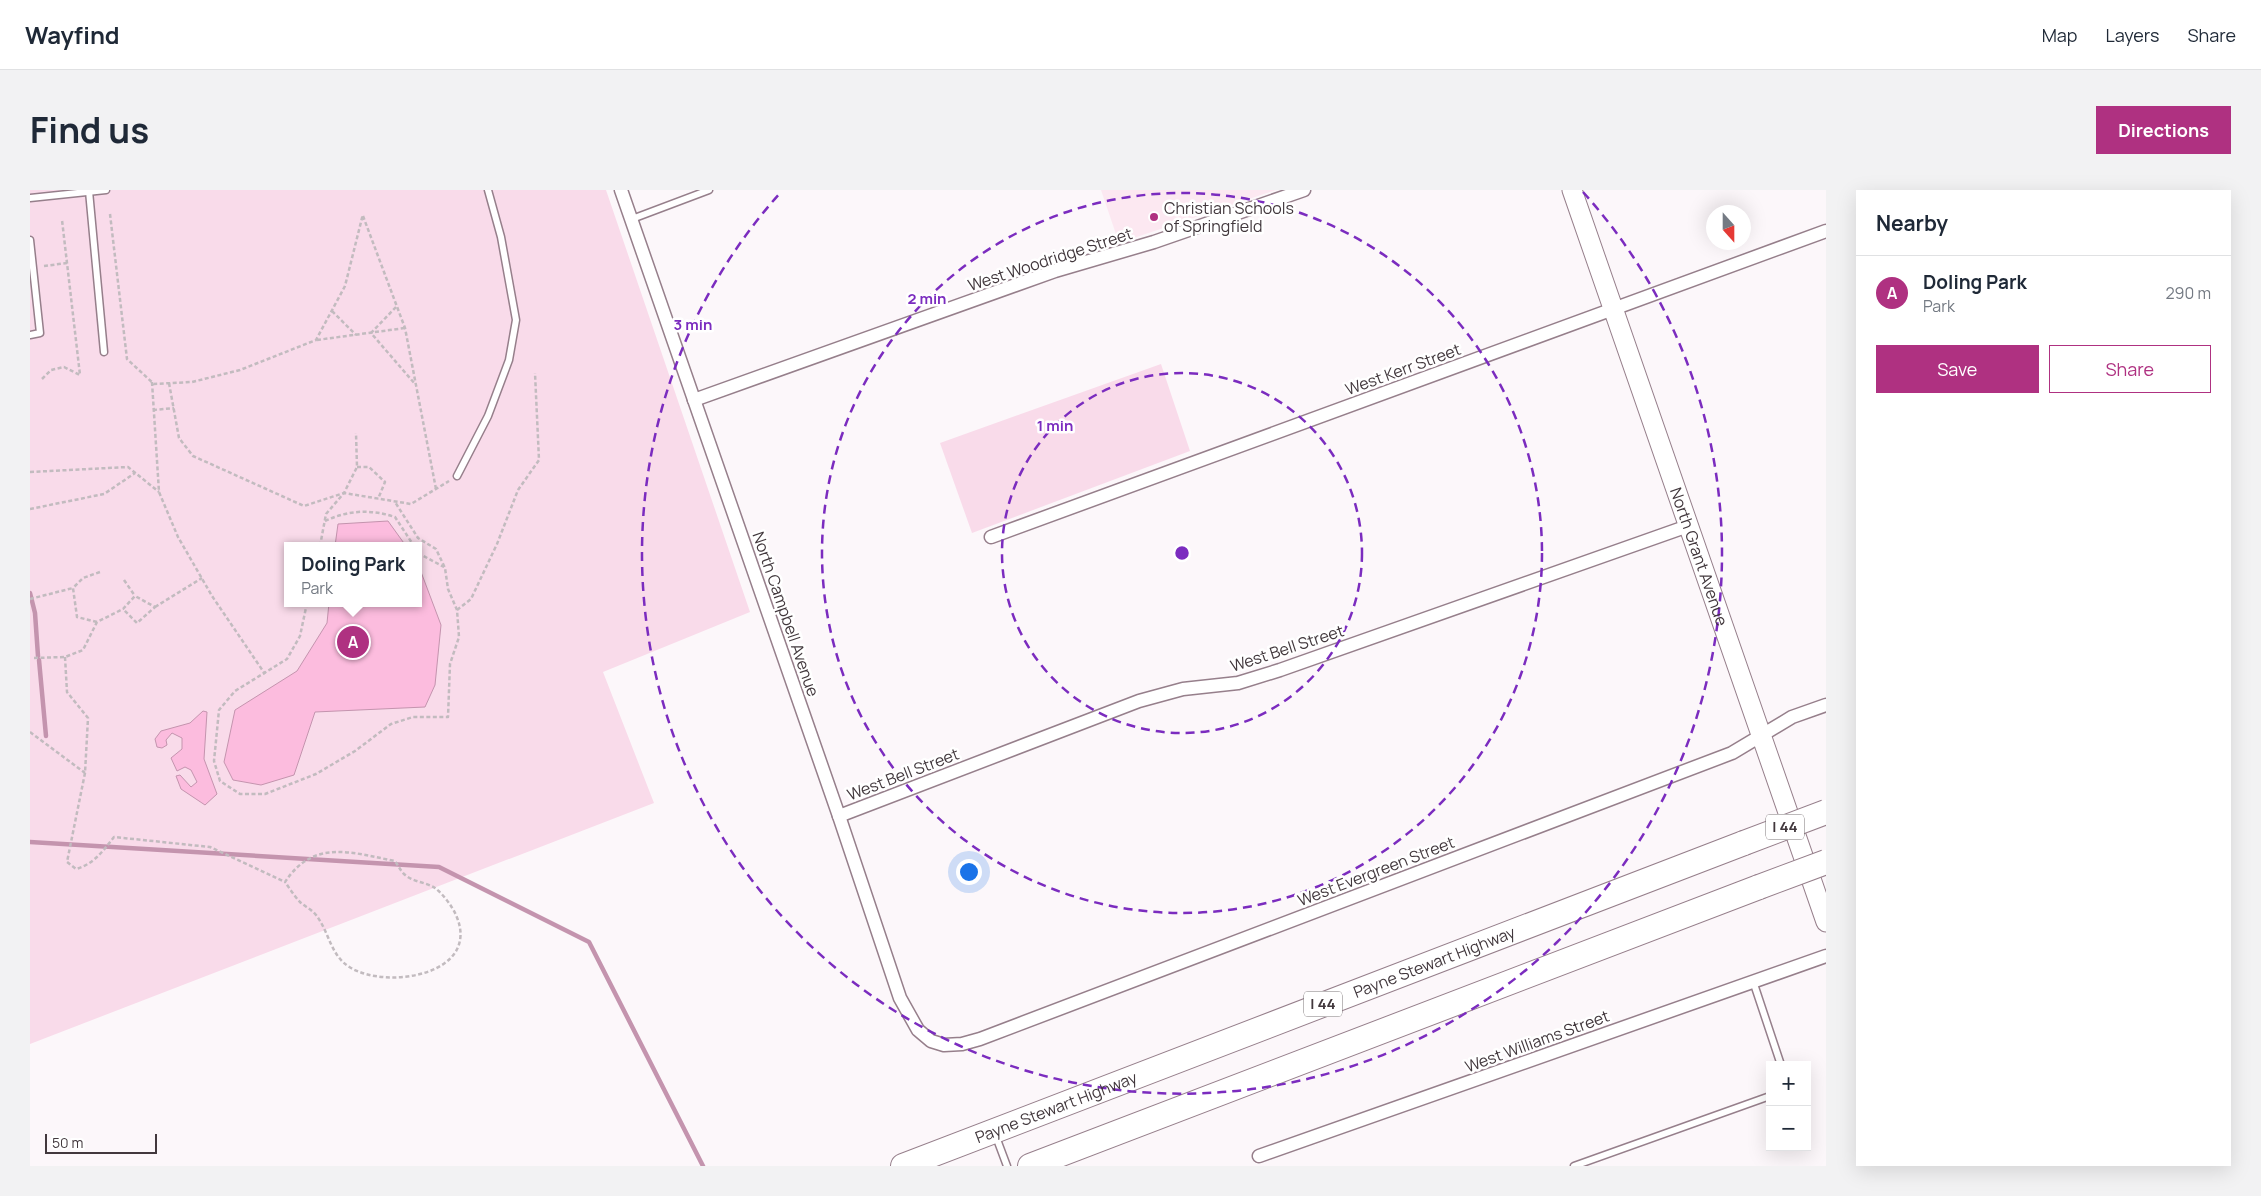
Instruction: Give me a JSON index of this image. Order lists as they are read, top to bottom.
{
  "streets": {
    "highway": ["I 44", "Payne Stewart Highway"],
    "main road": ["North Grant Avenue"],
    "street": [
      "West Woodridge Street",
      "West Kerr Street",
      "North Campbell Avenue",
      "West Bell Street",
      "West Evergreen Street",
      "West Williams Street"
    ]
  },
  "crossings": [
    ["West Woodridge Street", "North Campbell Avenue"],
    ["West Kerr Street", "North Grant Avenue"],
    ["North Grant Avenue", "West Bell Street"],
    ["North Grant Avenue", "West Evergreen Street"],
    ["North Campbell Avenue", "West Bell Street"],
    ["North Campbell Avenue", "West Evergreen Street"]
  ],
  "places": ["Christian Schools of Springfield"],
  "scale_bar": "50 m",
  "north": "bottom",
  "page": {
    "header": "Wayfind",
    "nav": ["Map", "Layers", "Share"],
    "title": "Find us",
    "buttons": [
      "Directions",
      ["Save", "Share"]
    ],
    "heading": "Nearby",
    "list": [
      {
        "mark": "A",
        "name": "Doling Park",
        "note": "Park",
        "value": "290 m"
      }
    ],
    "popup": ["Doling Park", "Park"],
    "pins": "A",
    "map_buttons": ["+", "−"],
    "scale": "50 m"
  },
  "rings": ["2 min", "3 min", "1 min"]
}
